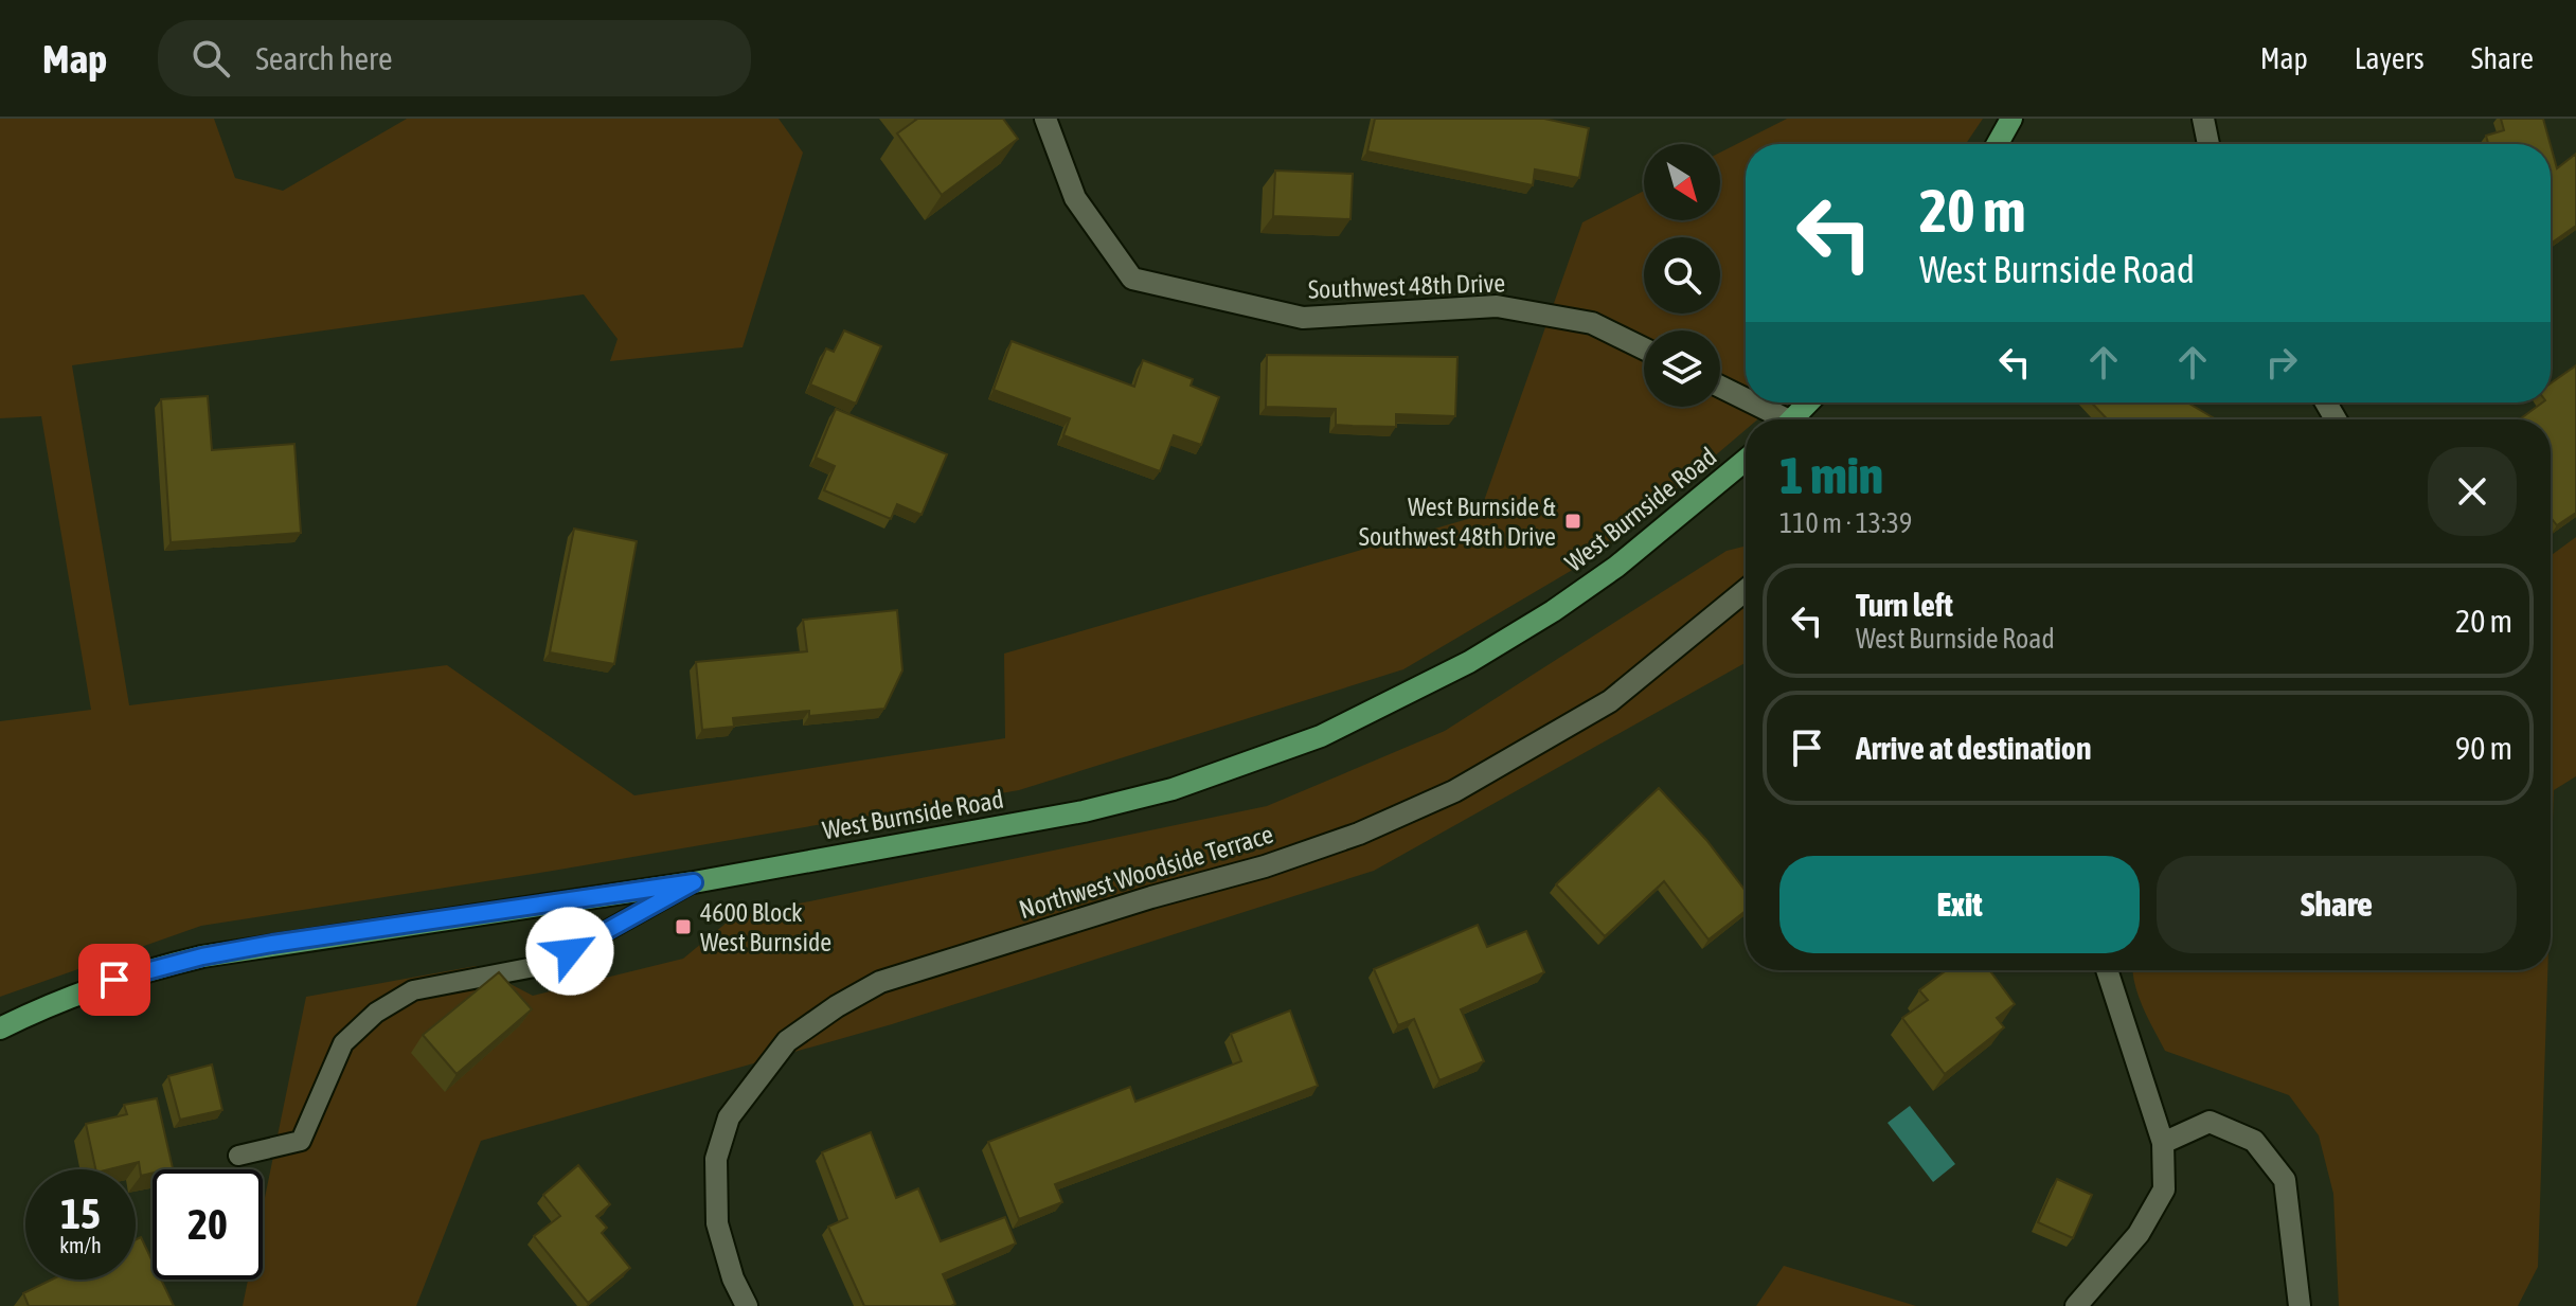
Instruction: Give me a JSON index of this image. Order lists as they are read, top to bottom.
{
  "streets": {
    "main road": ["West Burnside Road"],
    "street": ["Southwest 48th Drive", "Northwest Woodside Terrace"]
  },
  "places": {
    "transit": ["West Burnside & Southwest 48th Drive", "4600 Block West Burnside"]
  },
  "north": "bottom right",
  "page": {
    "header": "Map",
    "search": "Search here",
    "nav": ["Map", "Layers", "Share"],
    "turn": ["20 m", "West Burnside Road"],
    "heading": ["1 min", "110 m · 13:39"],
    "list": [
      {
        "name": "Turn left",
        "note": "West Burnside Road",
        "value": "20 m"
      },
      {
        "name": "Arrive at destination",
        "value": "90 m"
      }
    ],
    "buttons": ["Exit", "Share"],
    "speed": "15 km/h",
    "limit": "20"
  }
}
